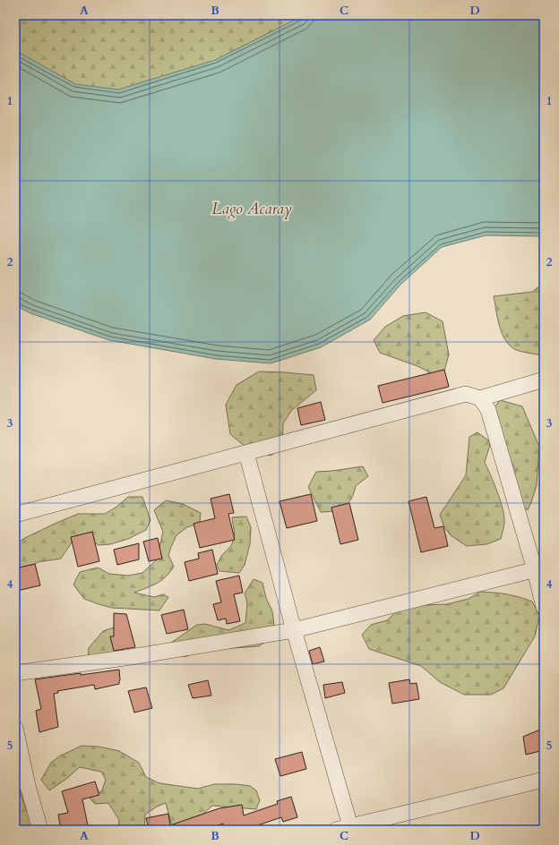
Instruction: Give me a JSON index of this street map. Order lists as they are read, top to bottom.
{
  "water": ["Lago Acaray"],
  "grid": {
    "columns": [
      "A",
      "B",
      "C",
      "D"
    ],
    "rows": [
      "1",
      "2",
      "3",
      "4",
      "5"
    ]
  }
}
